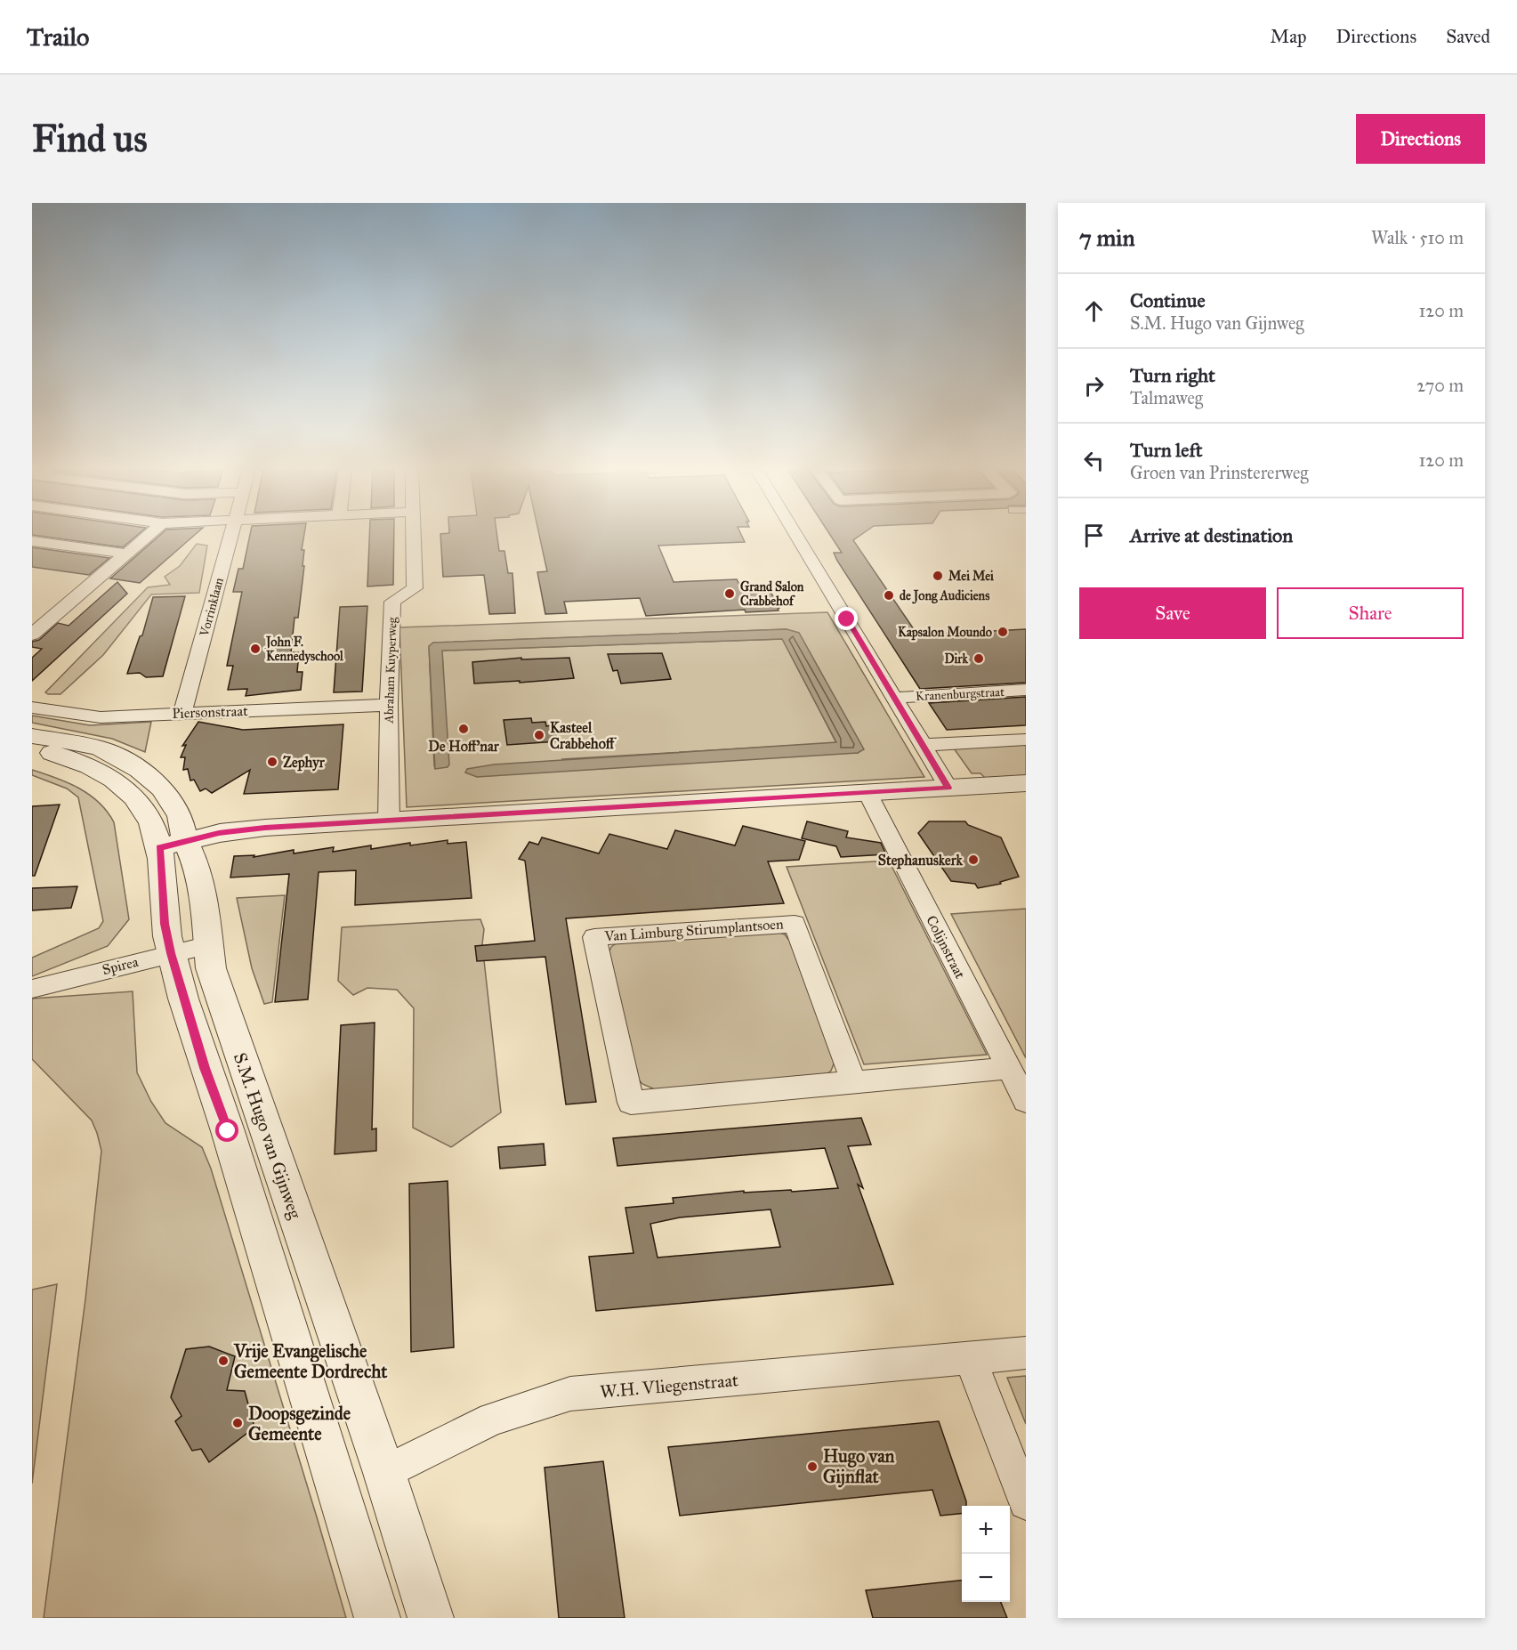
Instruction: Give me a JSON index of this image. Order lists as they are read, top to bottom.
{
  "streets": {
    "street": [
      "Vorrinklaan",
      "Abraham Kuyperweg",
      "Kranenburgstraat",
      "Piersonstraat",
      "Van Limburg Stirumplantsoen",
      "Colijnstraat",
      "Spirea",
      "S.M. Hugo van Gijnweg",
      "W.H. Vliegenstraat"
    ]
  },
  "crossings": [
    ["Vorrinklaan", "Piersonstraat"],
    ["Abraham Kuyperweg", "Piersonstraat"],
    ["Van Limburg Stirumplantsoen", "Colijnstraat"],
    ["Spirea", "S.M. Hugo van Gijnweg"],
    ["S.M. Hugo van Gijnweg", "W.H. Vliegenstraat"]
  ],
  "places": [
    "Mei Mei",
    "Grand Salon Crabbehof",
    "de Jong Audiciens",
    "Kapsalon Moundo",
    "John F. Kennedyschool",
    "Dirk",
    "De Hoff'nar",
    "Kasteel Crabbehoff",
    "Zephyr",
    "Stephanuskerk",
    "Vrije Evangelische Gemeente Dordrecht",
    "Doopsgezinde Gemeente",
    "Hugo van Gijnflat"
  ],
  "page": {
    "header": "Trailo",
    "nav": ["Map", "Directions", "Saved"],
    "buttons": [
      "Directions",
      ["Save", "Share"]
    ],
    "title": "Find us",
    "heading": ["7 min", "Walk · 510 m"],
    "list": [
      ["Continue", "S.M. Hugo van Gijnweg", "120 m"],
      ["Turn right", "Talmaweg", "270 m"],
      ["Turn left", "Groen van Prinstererweg", "120 m"],
      "Arrive at destination"
    ],
    "map_buttons": ["+", "−"]
  }
}
